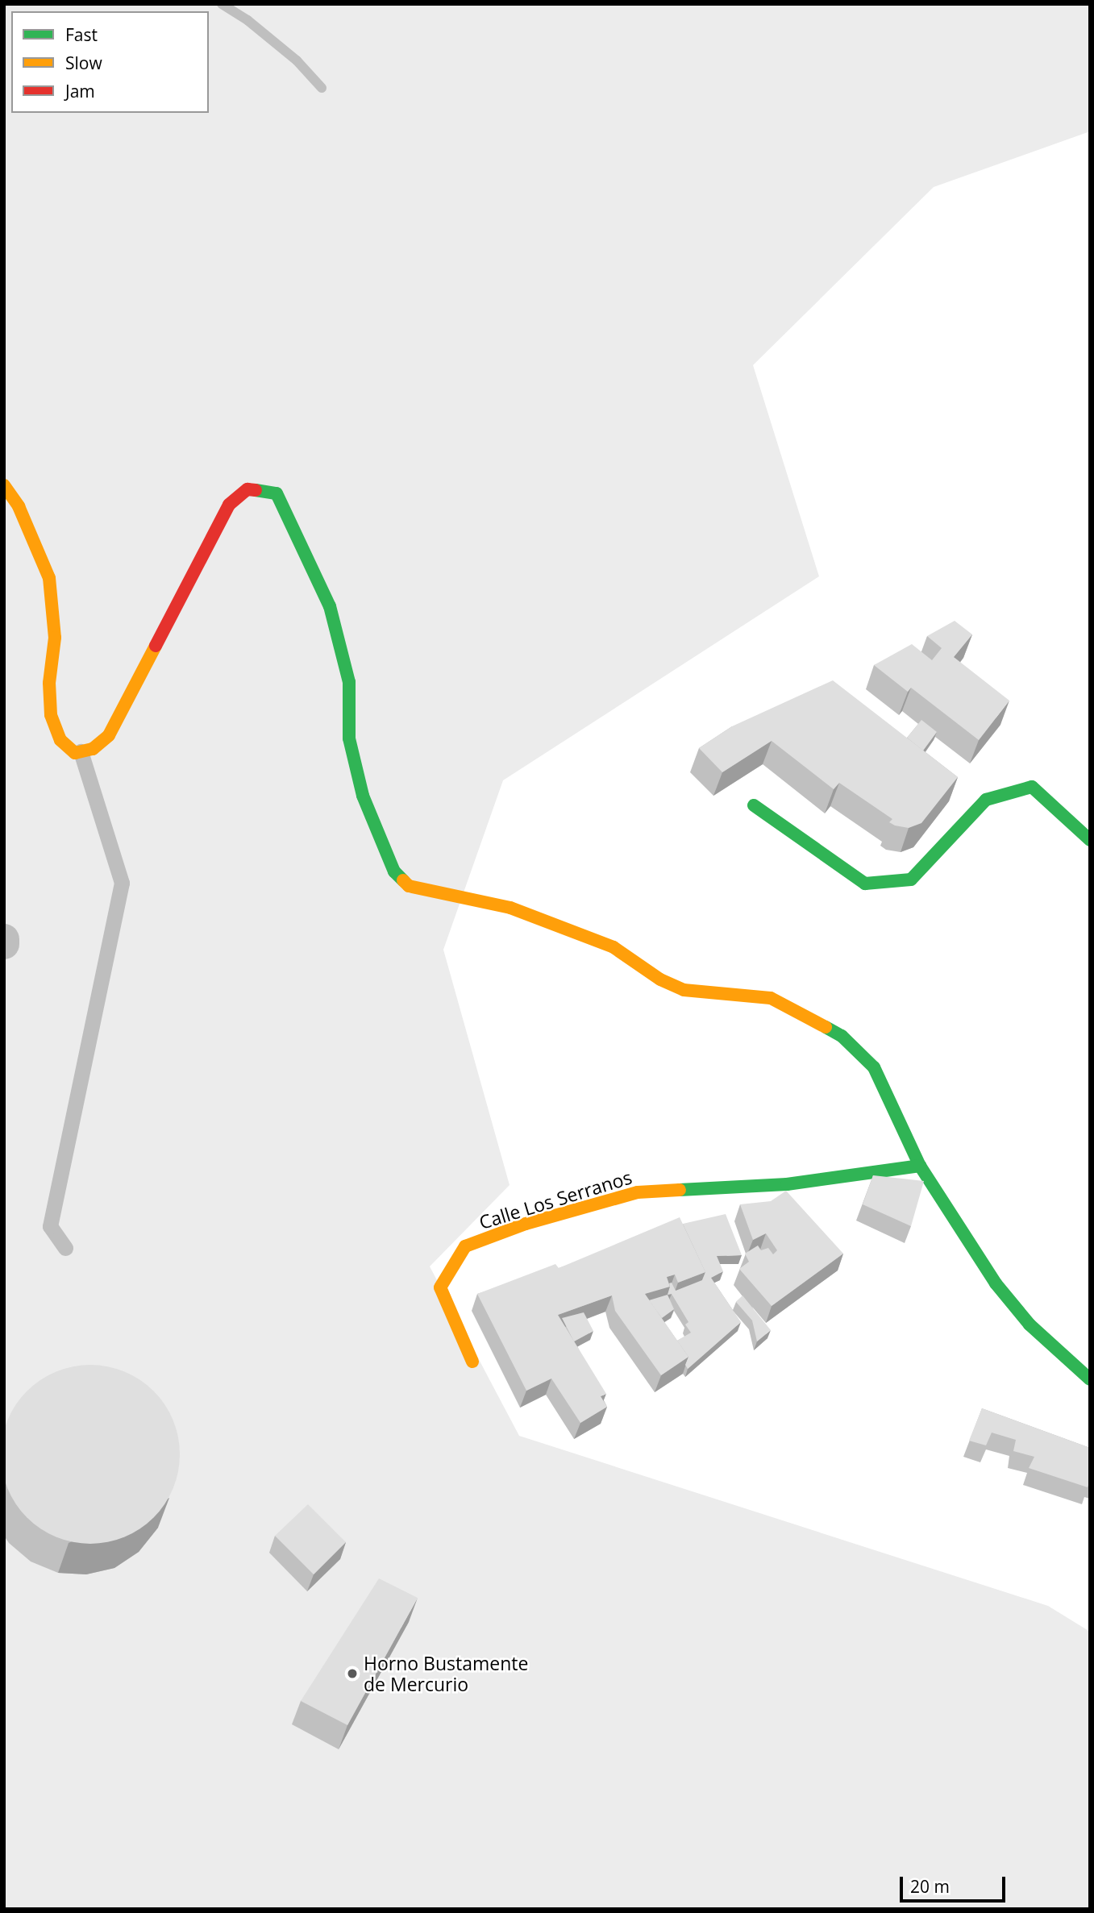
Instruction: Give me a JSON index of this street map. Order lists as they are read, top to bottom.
{
  "streets": {
    "street": ["Calle Los Serranos"]
  },
  "places": ["Horno Bustamente de Mercurio"],
  "legend": ["Fast", "Slow", "Jam"],
  "scale_bar": "20 m"
}
